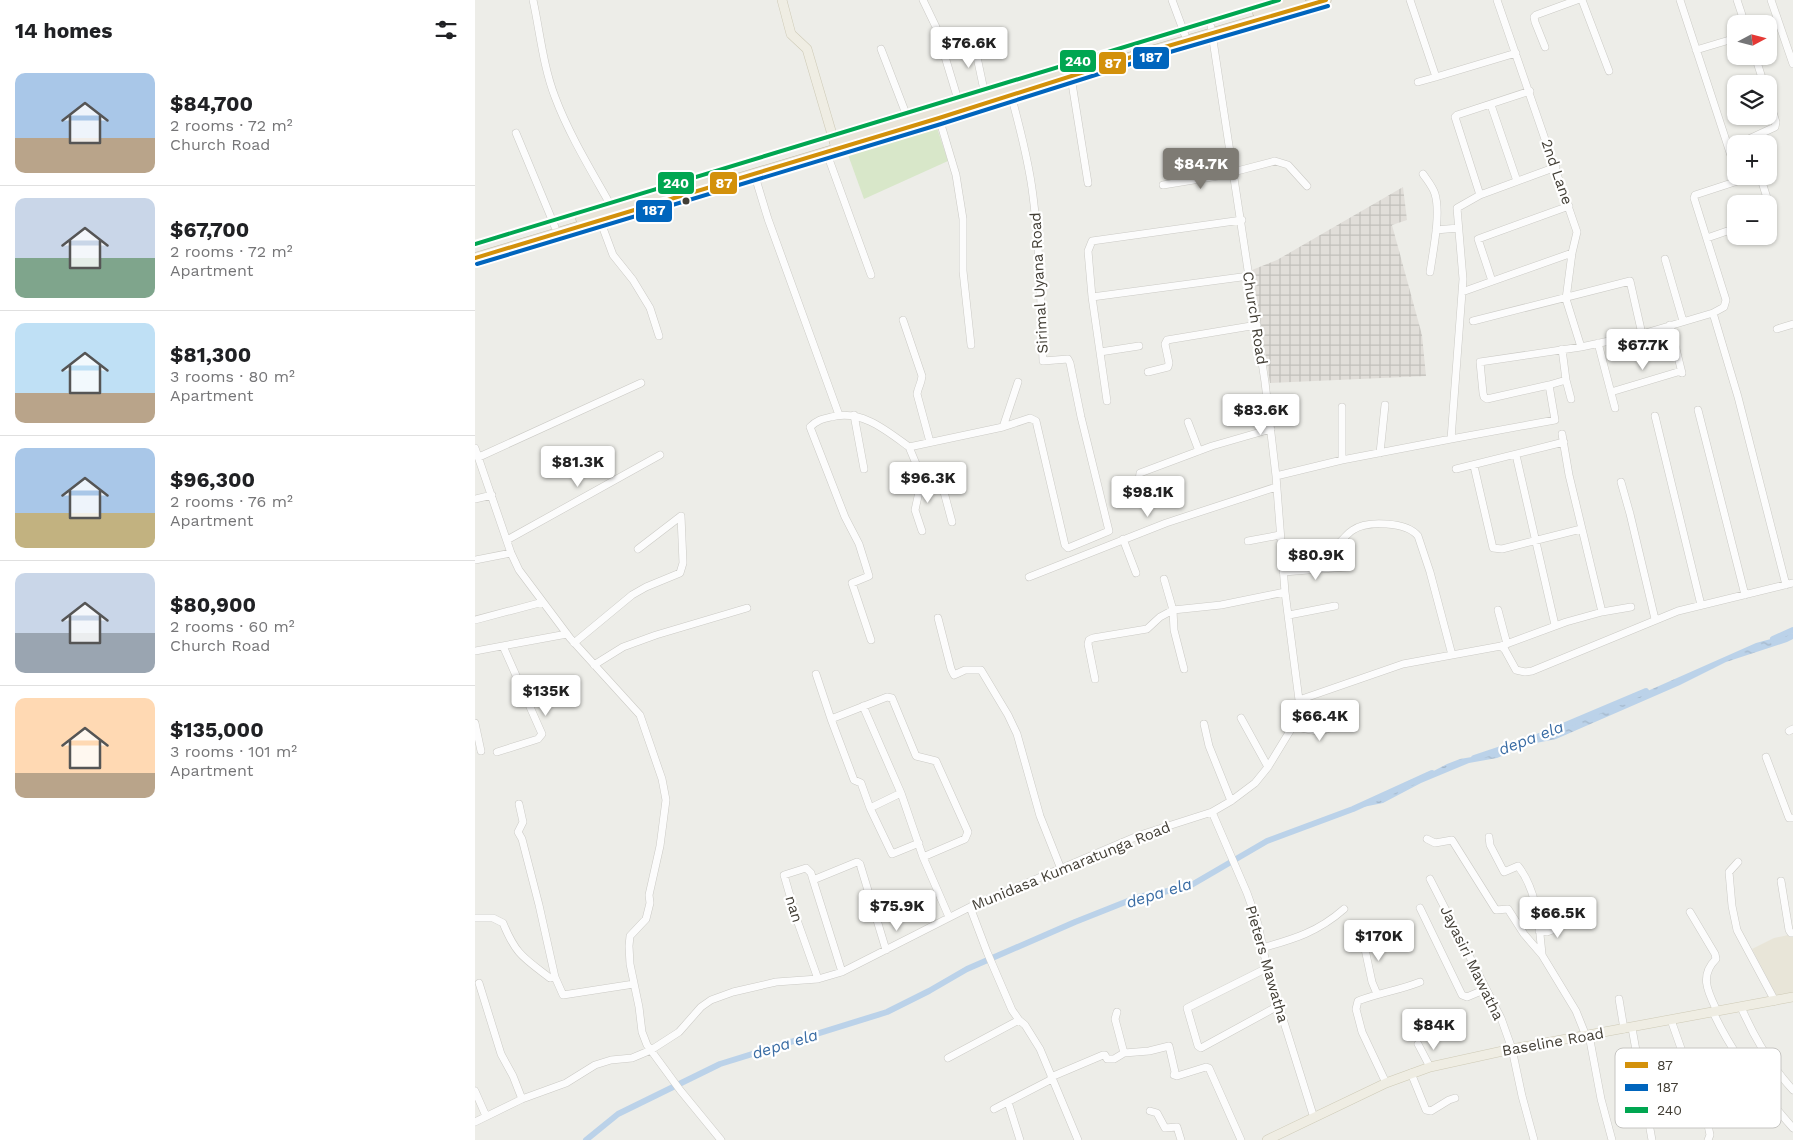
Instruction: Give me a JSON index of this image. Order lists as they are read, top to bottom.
{
  "streets": {
    "main road": ["Baseline Road"],
    "street": [
      "2nd Lane",
      "Sirimal Uyana Road",
      "Church Road",
      "Munidasa Kumaratunga Road",
      "nan",
      "Jayasiri Mawatha",
      "Pieters Mawatha"
    ]
  },
  "crossings": [
    ["Church Road", "Munidasa Kumaratunga Road"],
    ["Munidasa Kumaratunga Road", "nan"],
    ["Munidasa Kumaratunga Road", "Pieters Mawatha"],
    ["Jayasiri Mawatha", "Baseline Road"],
    ["Pieters Mawatha", "Baseline Road"]
  ],
  "water": ["depa ela"],
  "lines": ["transit line 87", "transit line 240", "transit line 187"],
  "legend": ["87", "187", "240"],
  "north": "right",
  "page": {
    "heading": "14 homes",
    "map_buttons": ["+", "−"],
    "price": [
      "$76.6K",
      "$84.7K",
      "$67.7K",
      "$83.6K",
      "$81.3K",
      "$96.3K",
      "$98.1K",
      "$80.9K",
      "$135K",
      "$66.4K",
      "$75.9K",
      "$66.5K",
      "$170K",
      "$84K"
    ],
    "list": [
      {
        "name": "$84,700",
        "note": "2 rooms · 72 m² · Church Road"
      },
      {
        "name": "$67,700",
        "note": "2 rooms · 72 m² · Apartment"
      },
      {
        "name": "$81,300",
        "note": "3 rooms · 80 m² · Apartment"
      },
      {
        "name": "$96,300",
        "note": "2 rooms · 76 m² · Apartment"
      },
      {
        "name": "$80,900",
        "note": "2 rooms · 60 m² · Church Road"
      },
      {
        "name": "$135,000",
        "note": "3 rooms · 101 m² · Apartment"
      }
    ]
  }
}
